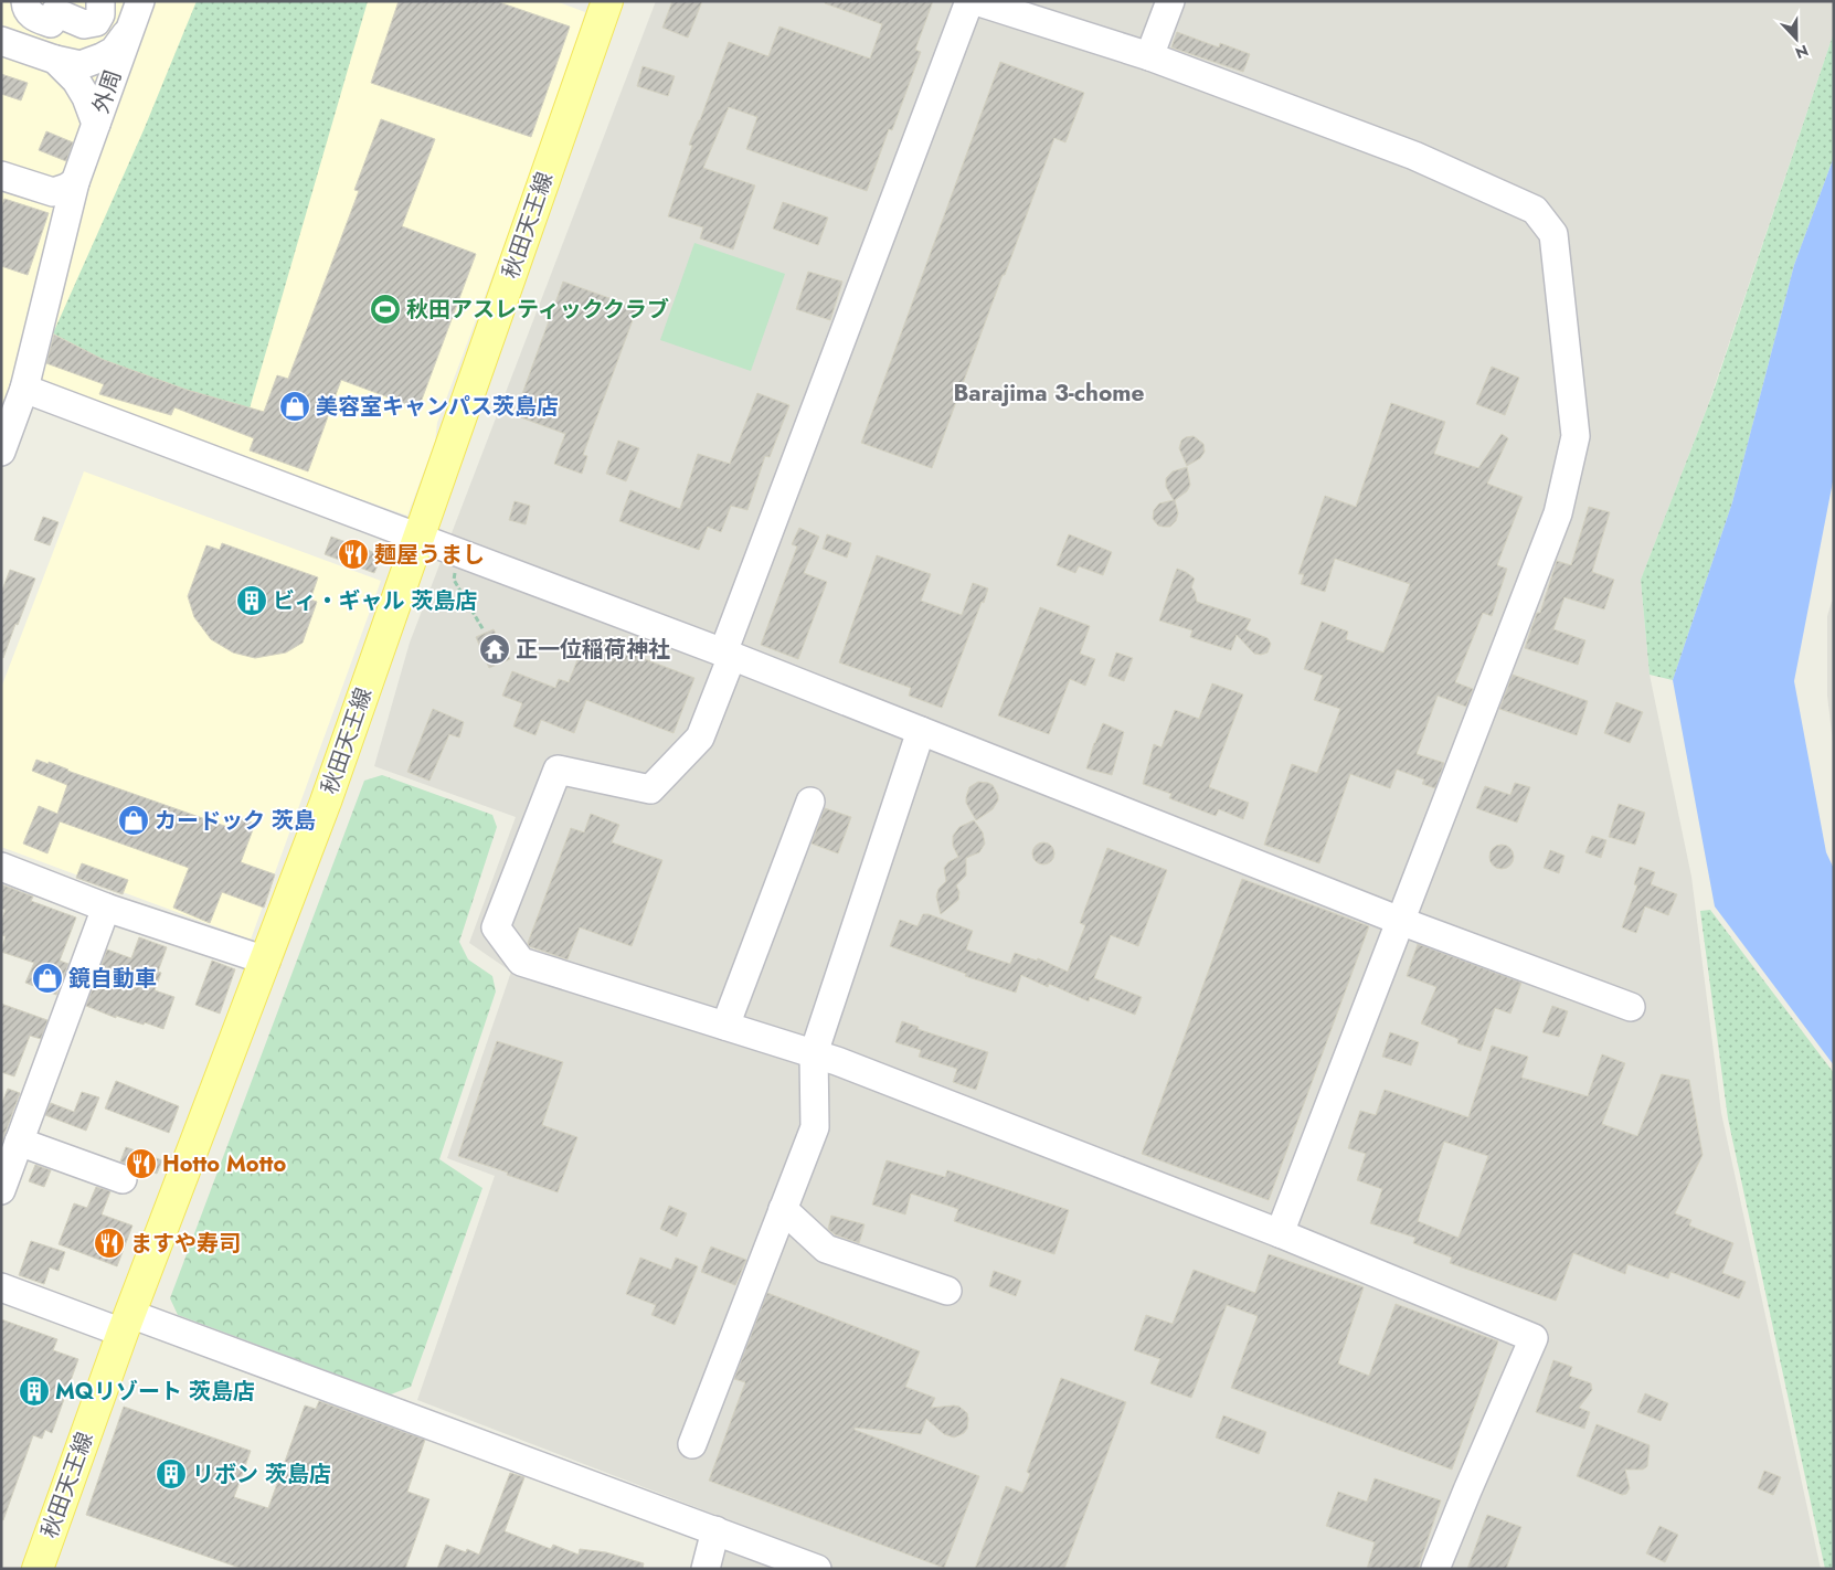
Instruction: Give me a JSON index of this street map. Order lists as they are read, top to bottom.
{
  "streets": {
    "main road": ["秋田天王線"],
    "street": ["外周"]
  },
  "districts": ["Barajima 3-chome"],
  "places": {
    "sports": ["秋田アスレティッククラブ"],
    "shop": ["美容室キャンパス茨島店", "カードック 茨島", "鏡自動車"],
    "restaurant": ["麺屋うまし", "Hotto Motto", "ますや寿司"],
    "building": ["ビィ・ギャル 茨島店", "MQリゾート 茨島店", "リボン 茨島店"],
    "temple": ["正一位稲荷神社"]
  },
  "north": "bottom"
}
